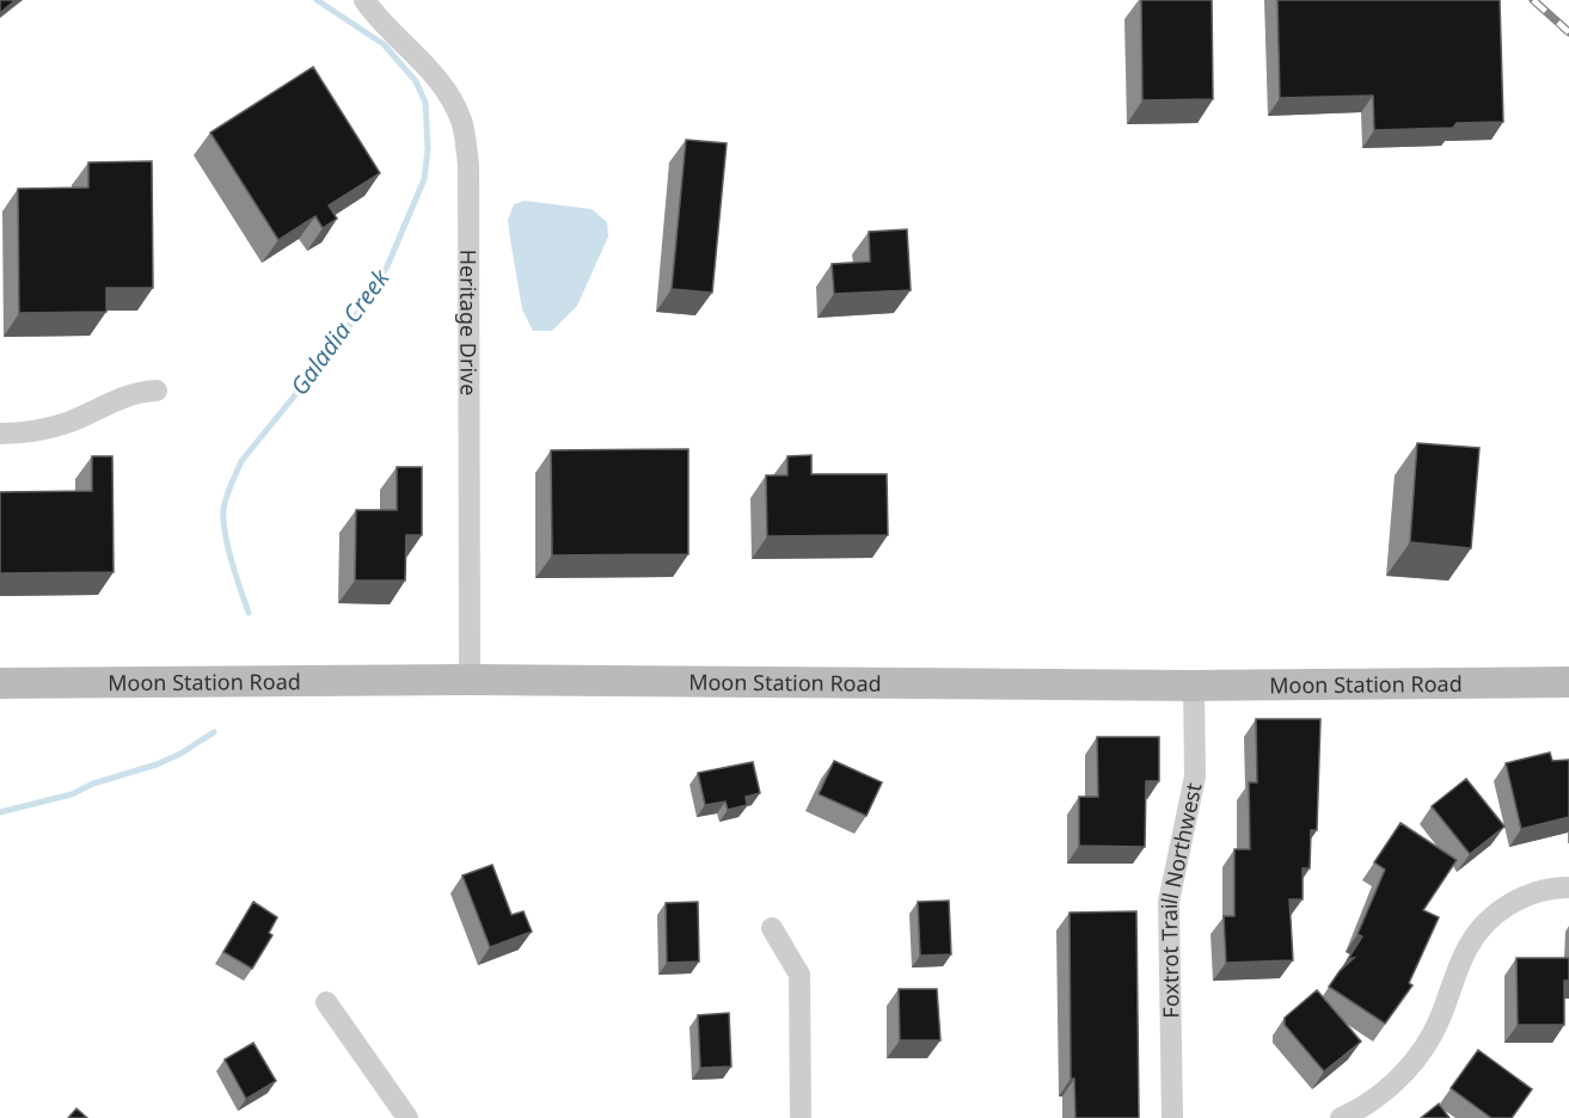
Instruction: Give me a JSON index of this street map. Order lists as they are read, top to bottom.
{
  "streets": {
    "street": ["Heritage Drive", "Moon Station Road", "Foxtrot Traill Northwest"]
  },
  "crossings": [
    ["Heritage Drive", "Moon Station Road"],
    ["Moon Station Road", "Foxtrot Traill Northwest"]
  ],
  "water": ["Galadia Creek"]
}
